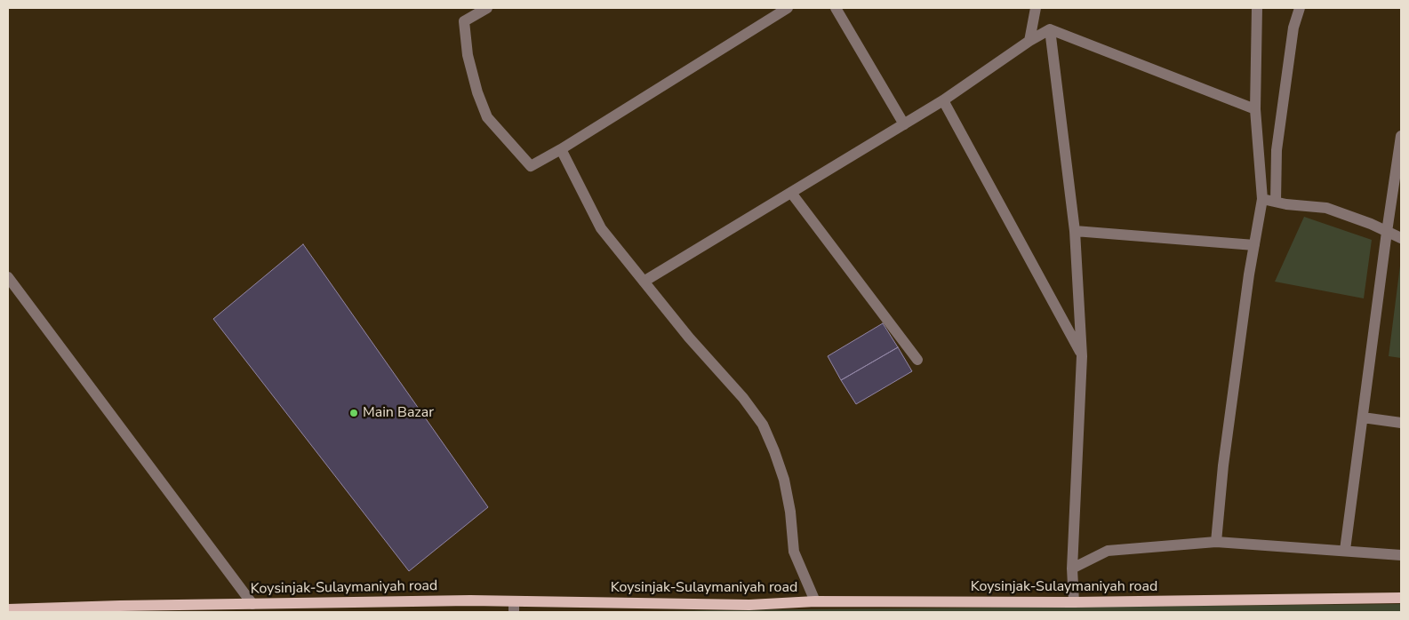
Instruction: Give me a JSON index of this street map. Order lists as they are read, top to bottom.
{
  "streets": {
    "main road": ["Koysinjak-Sulaymaniyah road"]
  },
  "places": ["Main Bazar"]
}
